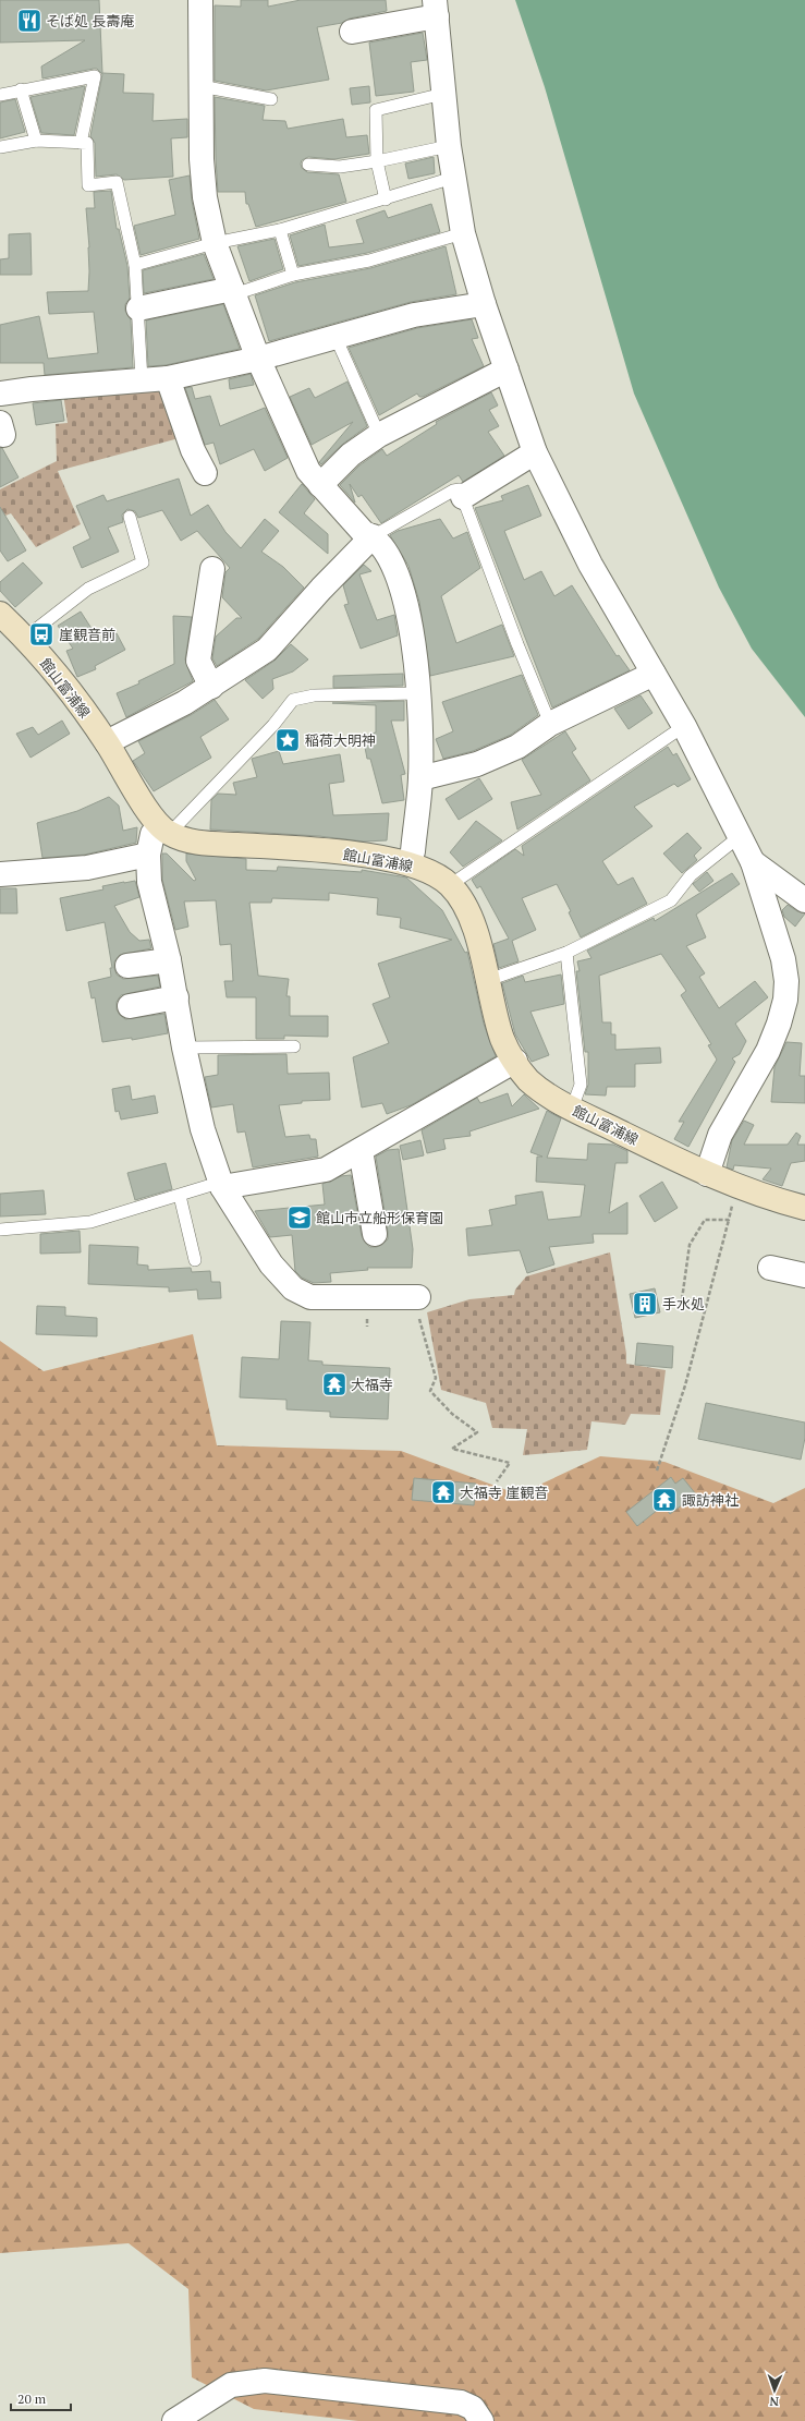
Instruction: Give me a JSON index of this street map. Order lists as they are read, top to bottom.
{
  "streets": {
    "main road": ["館山富浦線"]
  },
  "places": {
    "restaurant": ["そば処 長壽庵"],
    "bus stop": ["崖観音前"],
    "place": ["稲荷大明神"],
    "school or university": ["館山市立船形保育園"],
    "building": ["手水処"],
    "temple": ["大福寺", "大福寺 崖観音", "諏訪神社"]
  },
  "scale_bar": "20 m",
  "north": "bottom"
}
